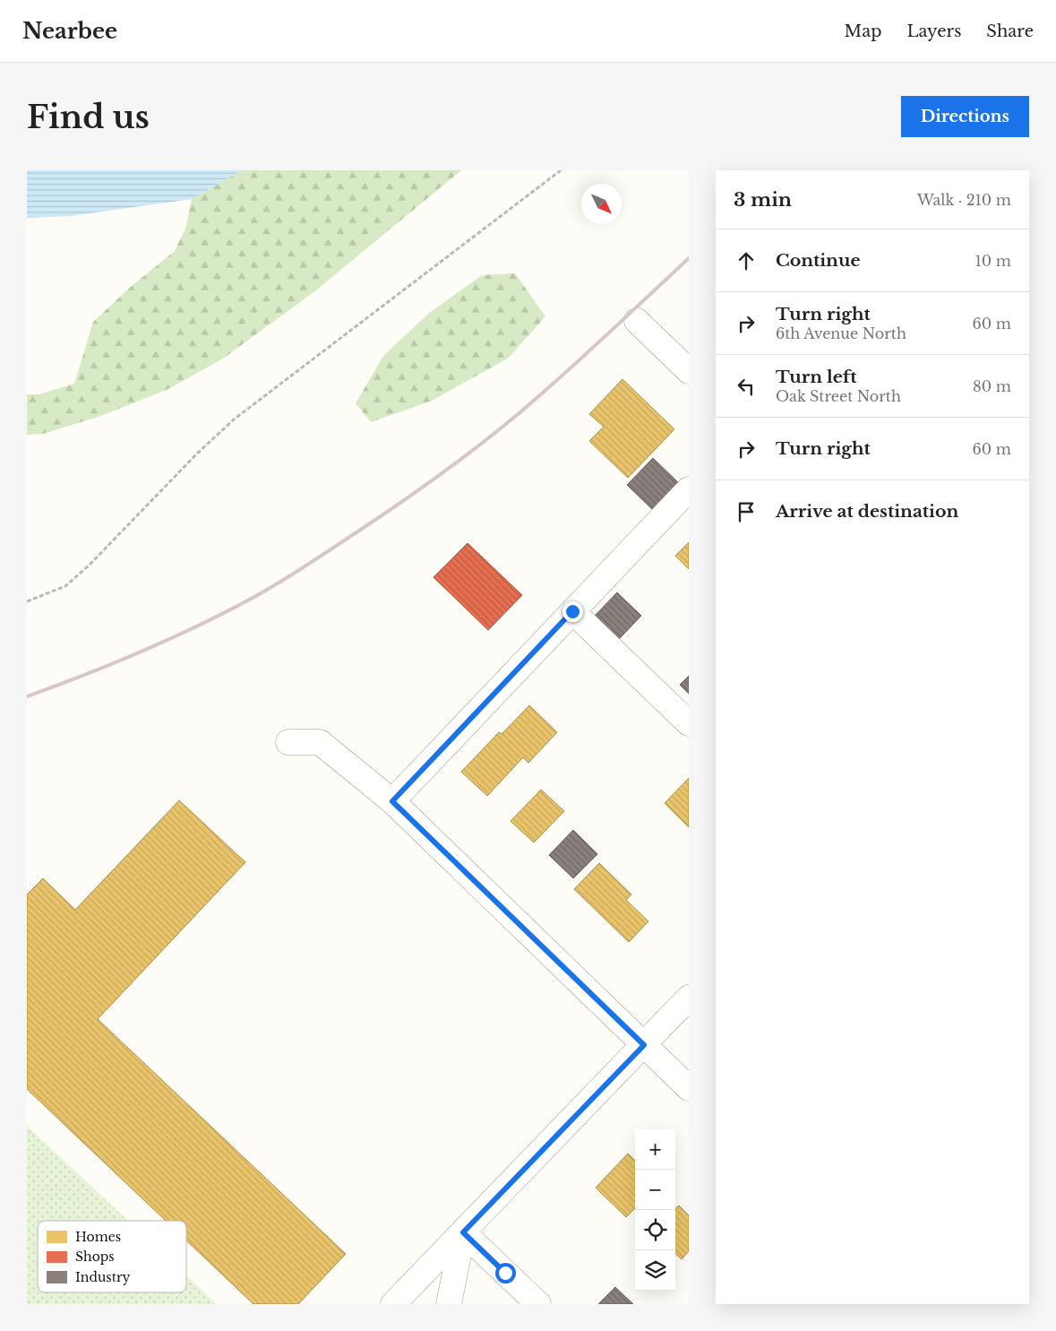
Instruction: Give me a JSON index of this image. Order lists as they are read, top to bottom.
{
  "legend": ["Homes", "Shops", "Industry"],
  "north": "bottom right",
  "page": {
    "header": "Nearbee",
    "nav": ["Map", "Layers", "Share"],
    "buttons": "Directions",
    "title": "Find us",
    "heading": ["3 min", "Walk · 210 m"],
    "list": [
      ["Continue", "10 m"],
      ["Turn right", "6th Avenue North", "60 m"],
      ["Turn left", "Oak Street North", "80 m"],
      ["Turn right", "60 m"],
      "Arrive at destination"
    ],
    "map_buttons": ["+", "−"]
  }
}
